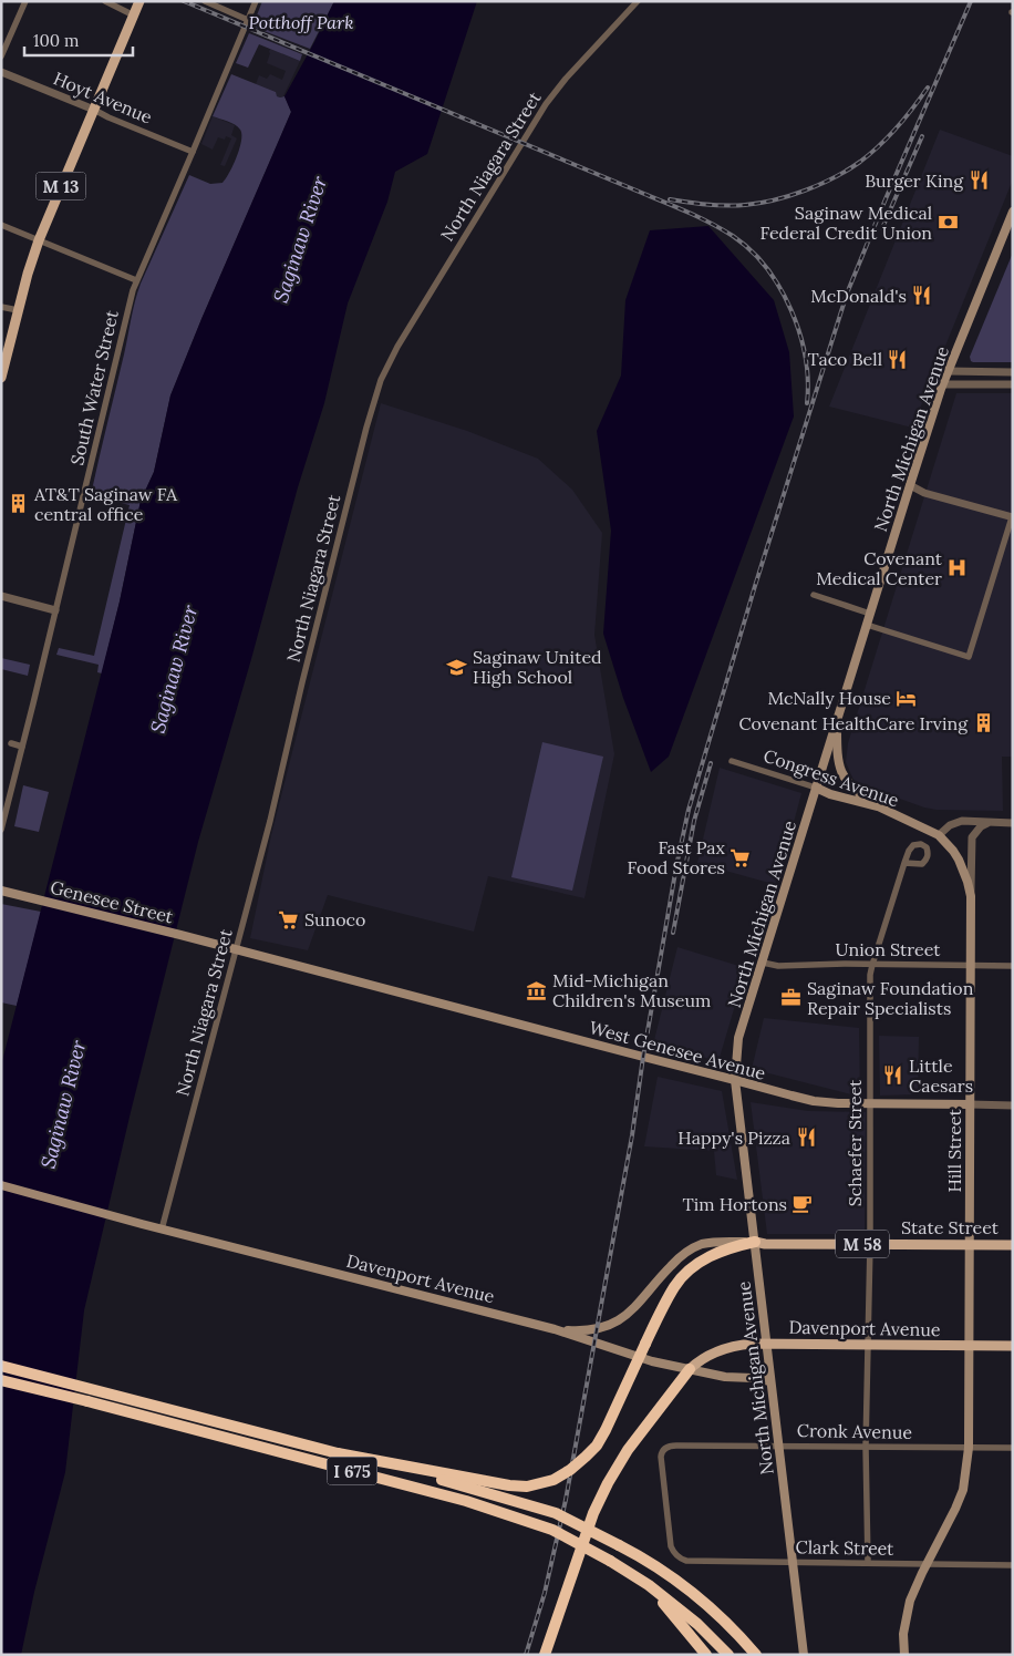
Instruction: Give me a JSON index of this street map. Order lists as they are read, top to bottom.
{
  "streets": {
    "highway": ["I 675"],
    "main road": [
      "M 13",
      "North Michigan Avenue",
      "Congress Avenue",
      "Genesee Street",
      "West Genesee Avenue",
      "Hill Street",
      "State Street",
      "M 58",
      "Davenport Avenue"
    ],
    "street": [
      "Hoyt Avenue",
      "North Niagara Street",
      "South Water Street",
      "Union Street",
      "Schaefer Street",
      "Cronk Avenue",
      "Clark Street"
    ]
  },
  "crossings": [
    ["Hoyt Avenue", "M 13"],
    ["Hoyt Avenue", "South Water Street"],
    ["North Niagara Street", "West Genesee Avenue"],
    ["North Niagara Street", "Davenport Avenue"],
    ["North Michigan Avenue", "Congress Avenue"],
    ["North Michigan Avenue", "Union Street"],
    ["North Michigan Avenue", "West Genesee Avenue"],
    ["North Michigan Avenue", "State Street"],
    ["North Michigan Avenue", "Davenport Avenue"],
    ["North Michigan Avenue", "Cronk Avenue"],
    ["North Michigan Avenue", "Clark Street"],
    ["Congress Avenue", "Hill Street"],
    ["Genesee Street", "West Genesee Avenue"],
    ["Union Street", "Schaefer Street"],
    ["Union Street", "Hill Street"],
    ["West Genesee Avenue", "Schaefer Street"],
    ["West Genesee Avenue", "Hill Street"],
    ["Schaefer Street", "State Street"],
    ["Schaefer Street", "Davenport Avenue"],
    ["Schaefer Street", "Cronk Avenue"],
    ["Schaefer Street", "Clark Street"],
    ["Hill Street", "State Street"],
    ["Hill Street", "Davenport Avenue"],
    ["Hill Street", "Cronk Avenue"],
    ["Hill Street", "Clark Street"],
    ["Cronk Avenue", "Clark Street"]
  ],
  "water": ["Saginaw River"],
  "parks": ["Potthoff Park"],
  "places": {
    "restaurant": [
      "Burger King",
      "McDonald's",
      "Taco Bell",
      "Little Caesars",
      "Happy's Pizza"
    ],
    "bank": ["Saginaw Medical Federal Credit Union"],
    "building": ["AT&T Saginaw FA central office", "Covenant HealthCare Irving"],
    "hospital": ["Covenant Medical Center"],
    "school or university": ["Saginaw United High School"],
    "hotel": ["McNally House"],
    "supermarket": ["Fast Pax Food Stores", "Sunoco"],
    "museum": ["Mid-Michigan Children's Museum"],
    "office": ["Saginaw Foundation Repair Specialists"],
    "cafe": ["Tim Hortons"]
  },
  "scale_bar": "100 m"
}
